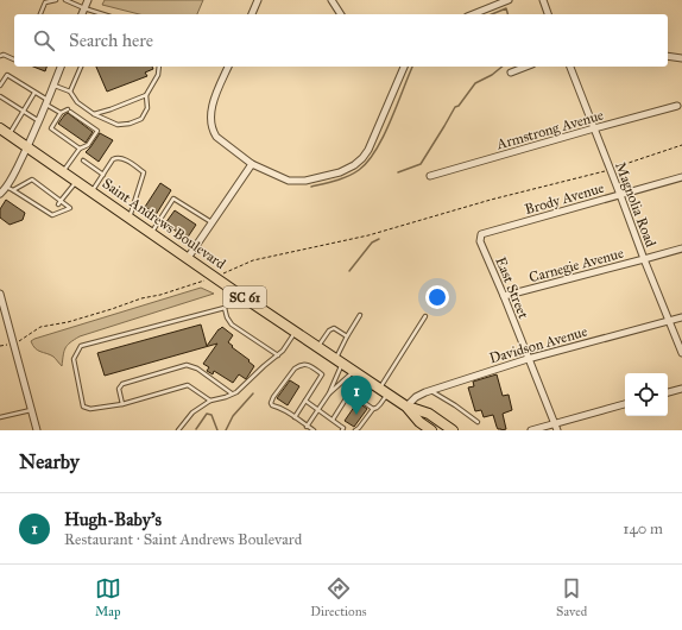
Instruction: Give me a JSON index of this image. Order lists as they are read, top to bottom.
{
  "streets": {
    "main road": ["Saint Andrews Boulevard", "SC 61"],
    "street": [
      "Armstrong Avenue",
      "Brody Avenue",
      "Magnolia Road",
      "Carnegie Avenue",
      "East Street",
      "Davidson Avenue"
    ]
  },
  "crossings": [
    ["Armstrong Avenue", "Magnolia Road"],
    ["Brody Avenue", "Magnolia Road"],
    ["Brody Avenue", "East Street"],
    ["Magnolia Road", "Carnegie Avenue"],
    ["Magnolia Road", "Davidson Avenue"],
    ["Saint Andrews Boulevard", "Davidson Avenue"],
    ["Carnegie Avenue", "East Street"],
    ["East Street", "Davidson Avenue"]
  ],
  "page": {
    "search": "Search here",
    "pins": "1",
    "heading": "Nearby",
    "list": [
      {
        "mark": "1",
        "name": "Hugh-Baby's",
        "note": "Restaurant · Saint Andrews Boulevard",
        "value": "140 m"
      }
    ],
    "nav": ["Map", "Directions", "Saved"]
  }
}
